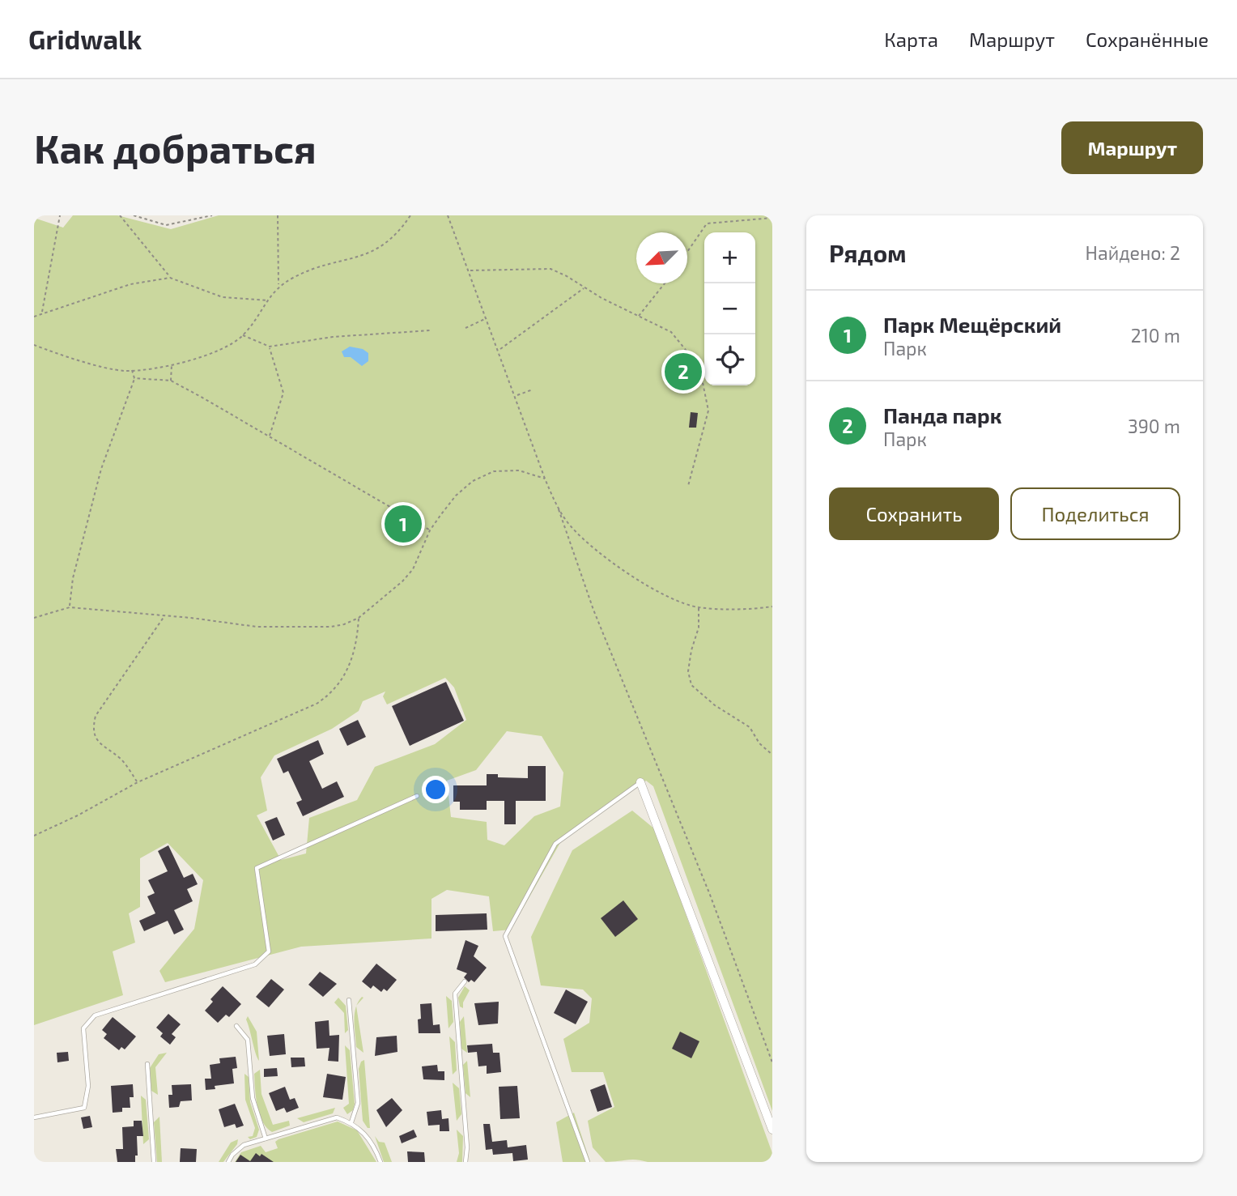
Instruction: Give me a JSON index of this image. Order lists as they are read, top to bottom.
{
  "north": "bottom left",
  "page": {
    "header": "Gridwalk",
    "nav": ["Карта", "Маршрут", "Сохранённые"],
    "buttons": [
      "Маршрут",
      ["Сохранить", "Поделиться"]
    ],
    "title": "Как добраться",
    "heading": ["Рядом", "Найдено: 2"],
    "map_buttons": ["+", "−"],
    "list": [
      {
        "mark": "1",
        "name": "Парк Мещёрский",
        "note": "Парк",
        "value": "210 m"
      },
      {
        "mark": "2",
        "name": "Панда парк",
        "note": "Парк",
        "value": "390 m"
      }
    ],
    "pins": ["2", "1"]
  }
}
